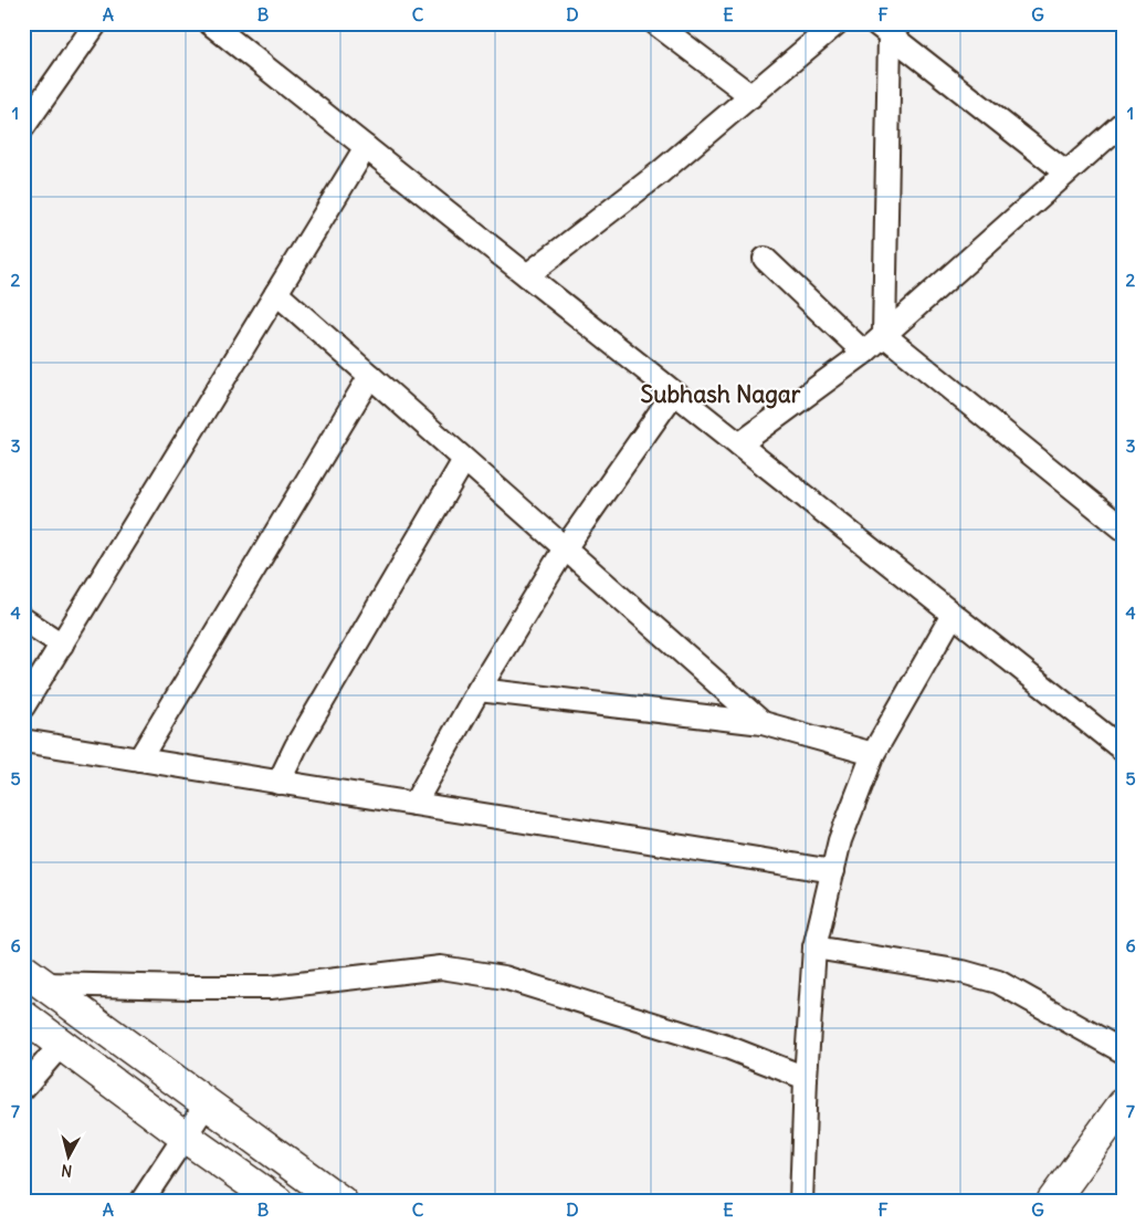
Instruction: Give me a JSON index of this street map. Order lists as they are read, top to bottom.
{
  "districts": ["Subhash Nagar"],
  "north": "bottom",
  "grid": {
    "columns": [
      "A",
      "B",
      "C",
      "D",
      "E",
      "F",
      "G"
    ],
    "rows": [
      "1",
      "2",
      "3",
      "4",
      "5",
      "6",
      "7"
    ]
  }
}
